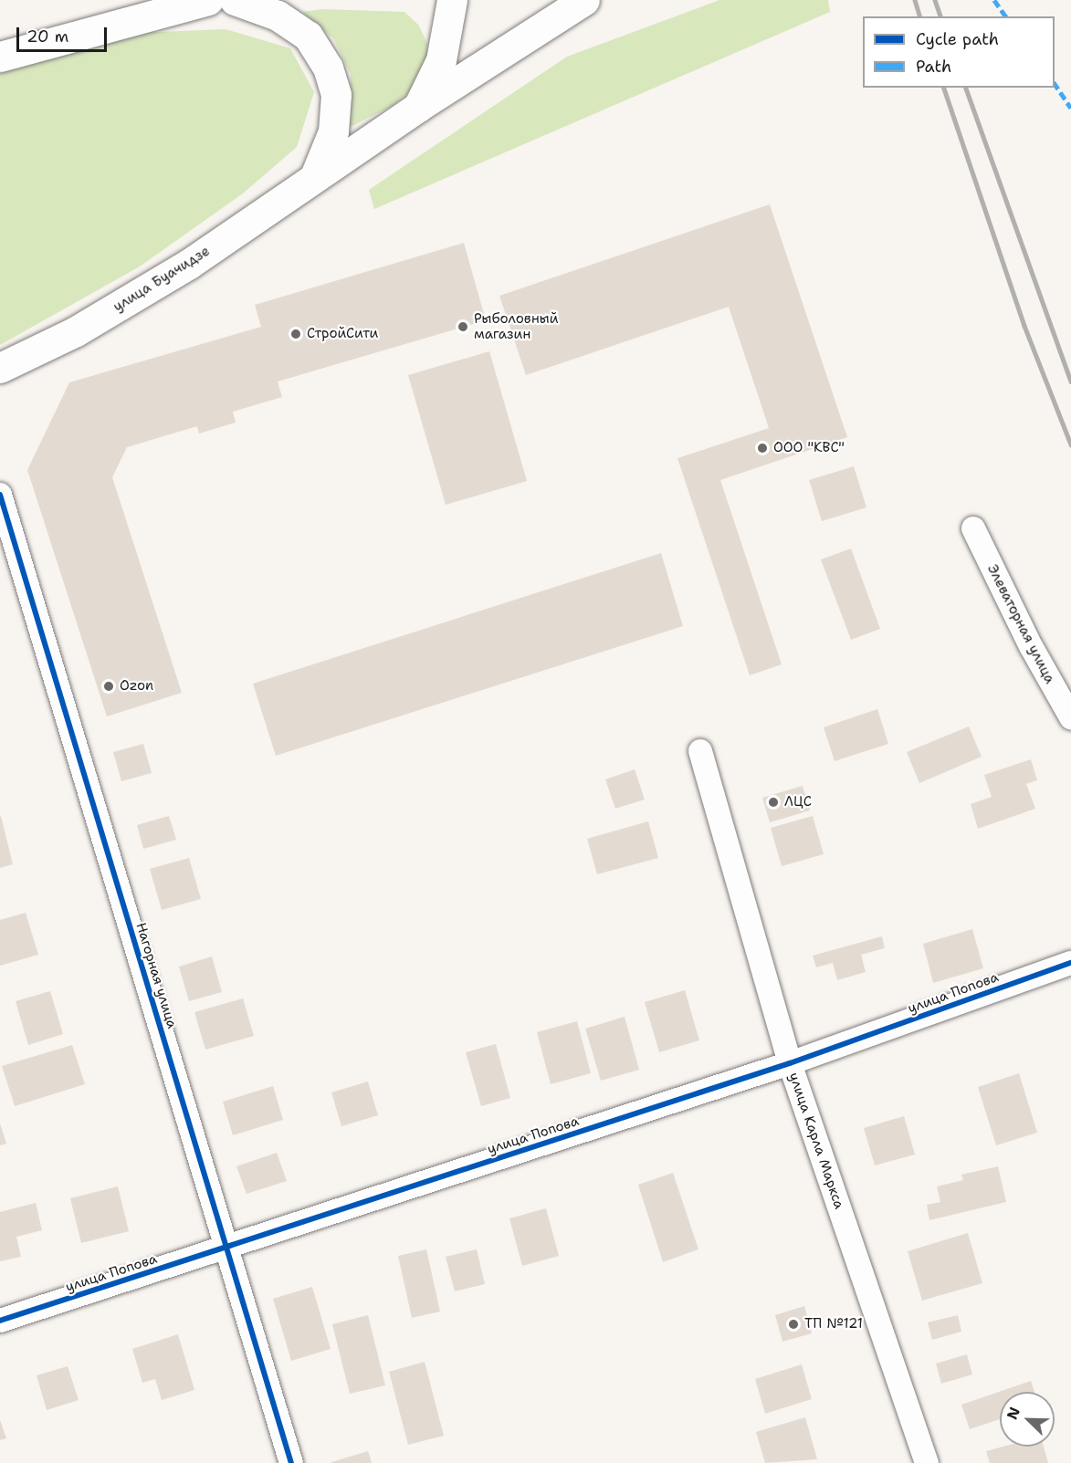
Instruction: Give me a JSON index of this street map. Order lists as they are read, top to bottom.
{
  "streets": {
    "main road": ["улица Буачидзе"],
    "street": [
      "Элеваторная улица",
      "Нагорная улица",
      "улица Попова",
      "улица Карла Маркса"
    ]
  },
  "crossings": [
    ["Нагорная улица", "улица Попова"],
    ["улица Попова", "улица Карла Маркса"]
  ],
  "places": [
    "Рыболовный магазин",
    "СтройСити",
    "ООО \"КВС\"",
    "Ozon",
    "ЛЦС",
    "ТП №121"
  ],
  "legend": ["Cycle path", "Path"],
  "scale_bar": "20 m",
  "north": "top left"
}
